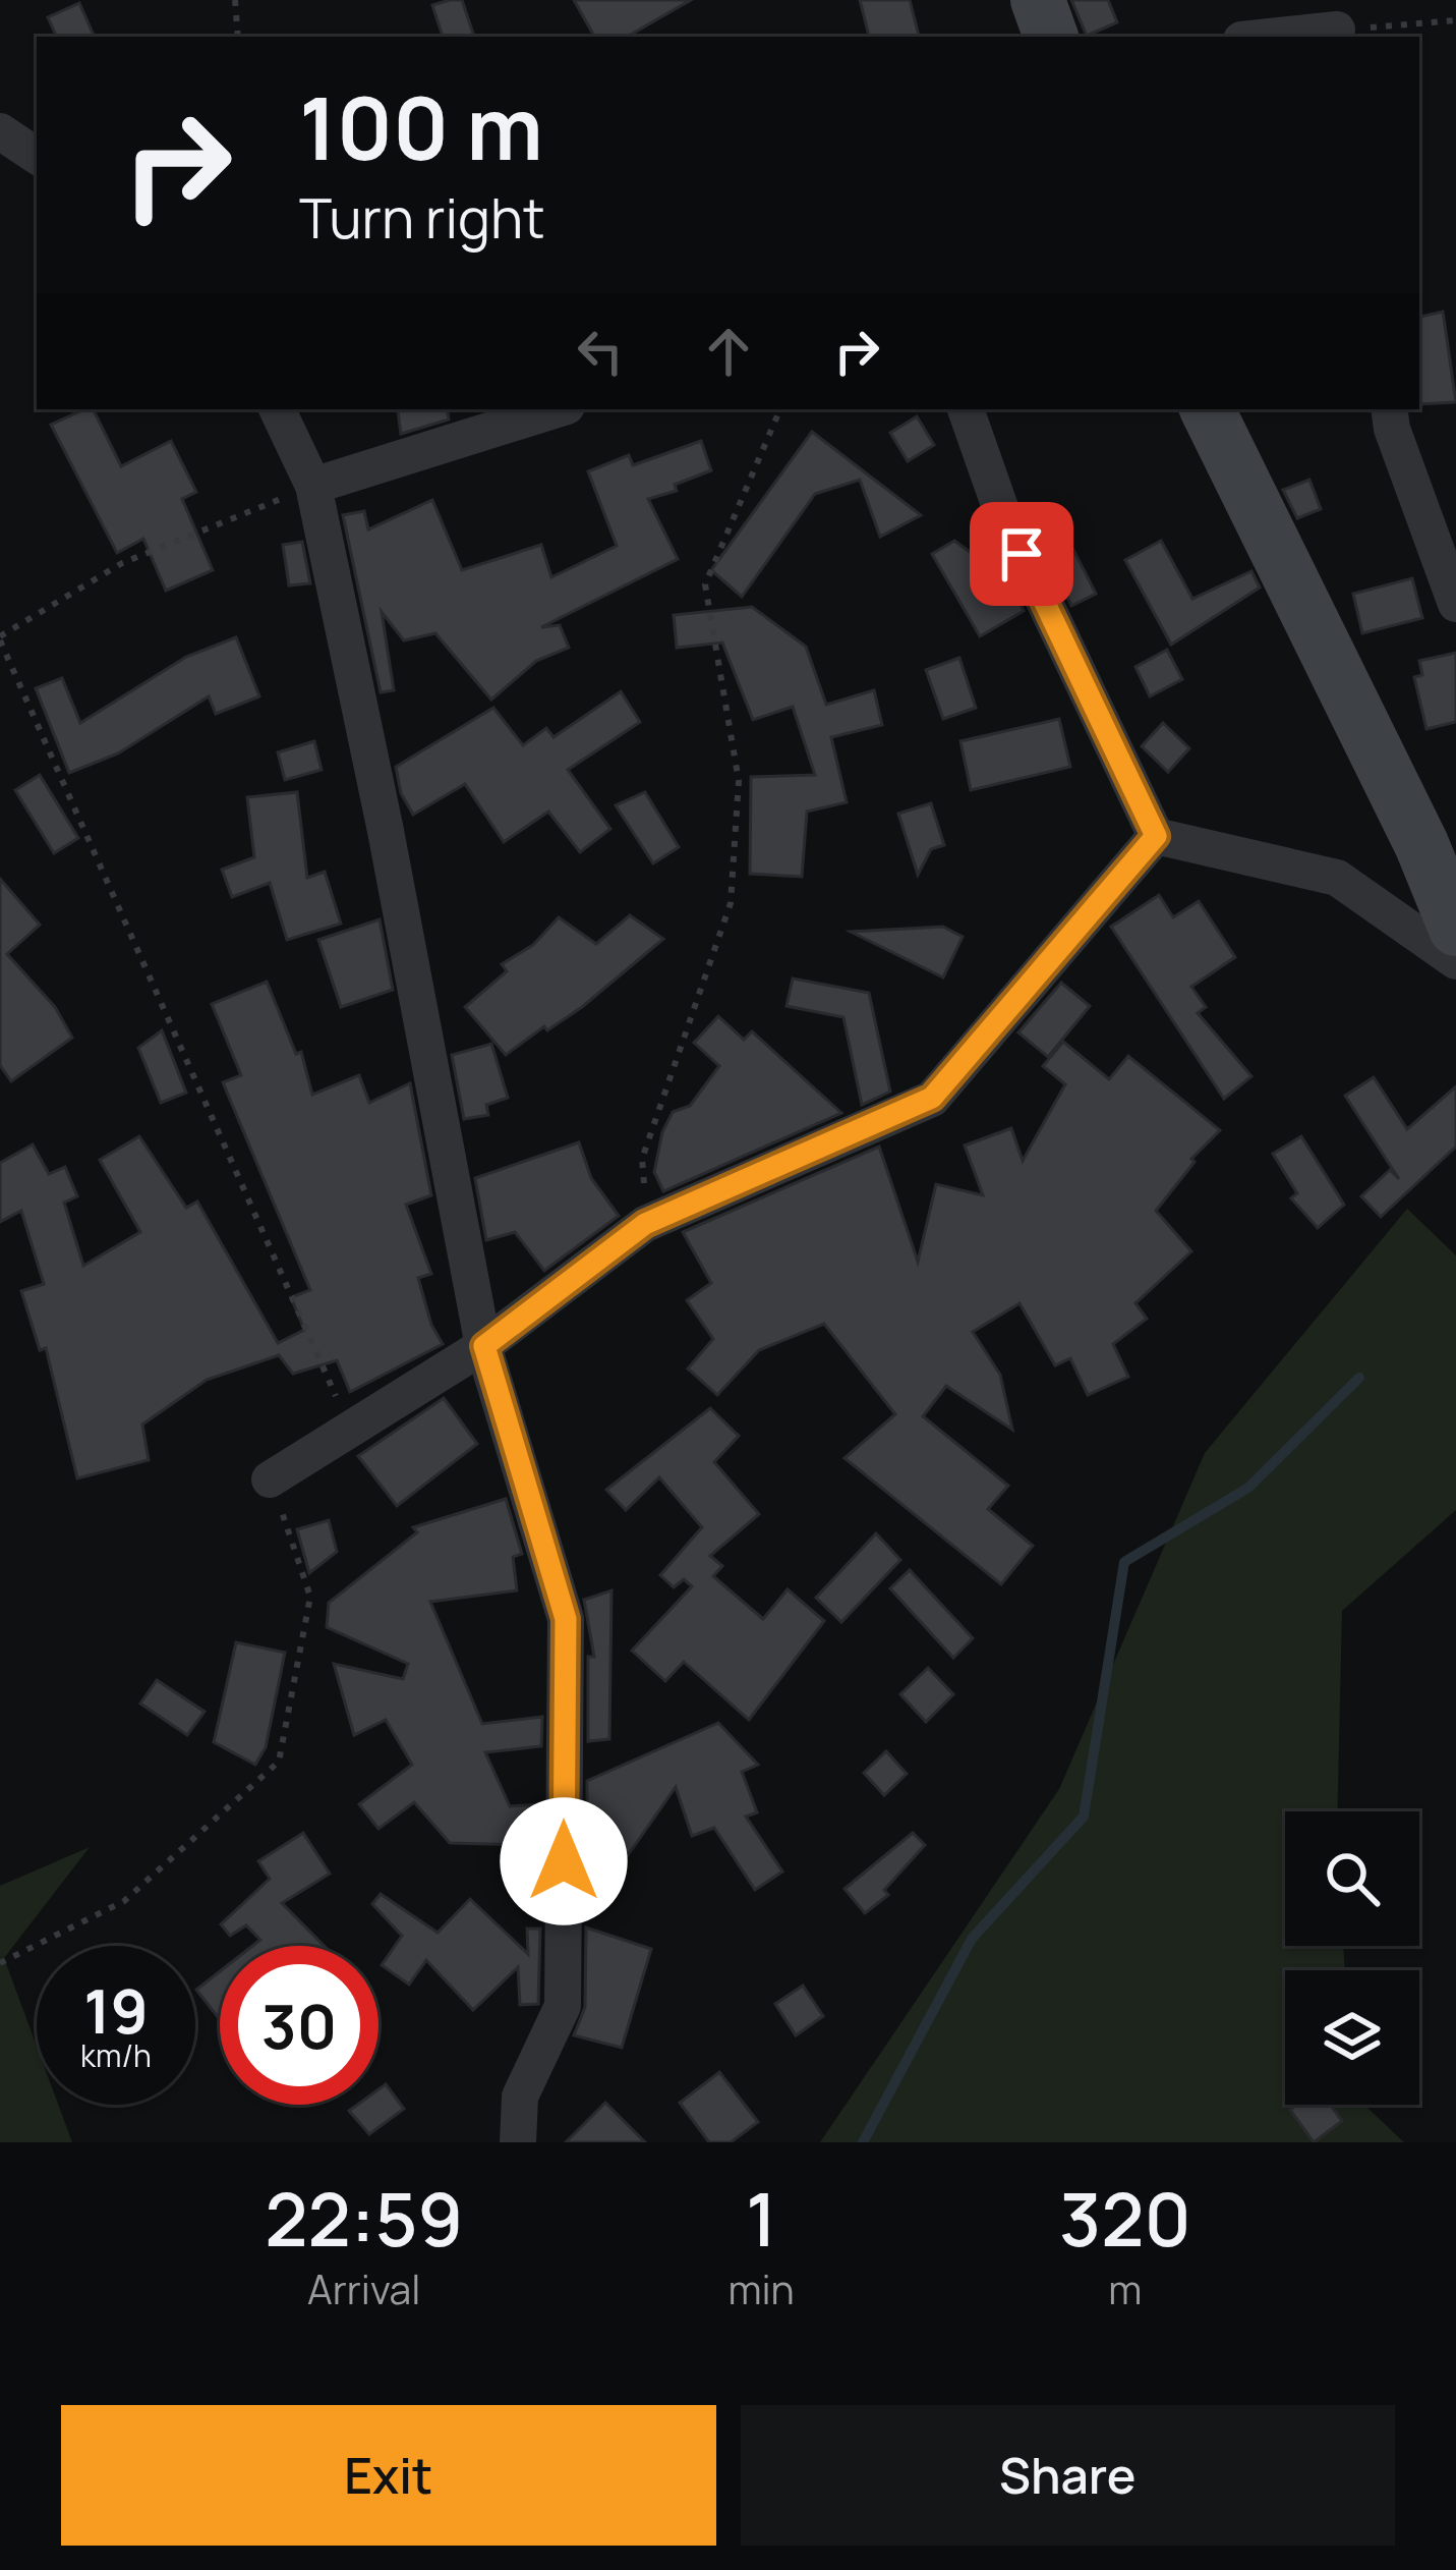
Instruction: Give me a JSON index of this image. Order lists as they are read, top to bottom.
{
  "page": {
    "turn": ["100 m", "Turn right"],
    "speed": "19 km/h",
    "limit": "30",
    "eta": [
      "22:59",
      "Arrival",
      "1",
      "min",
      "320",
      "m"
    ],
    "buttons": ["Exit", "Share"]
  }
}
